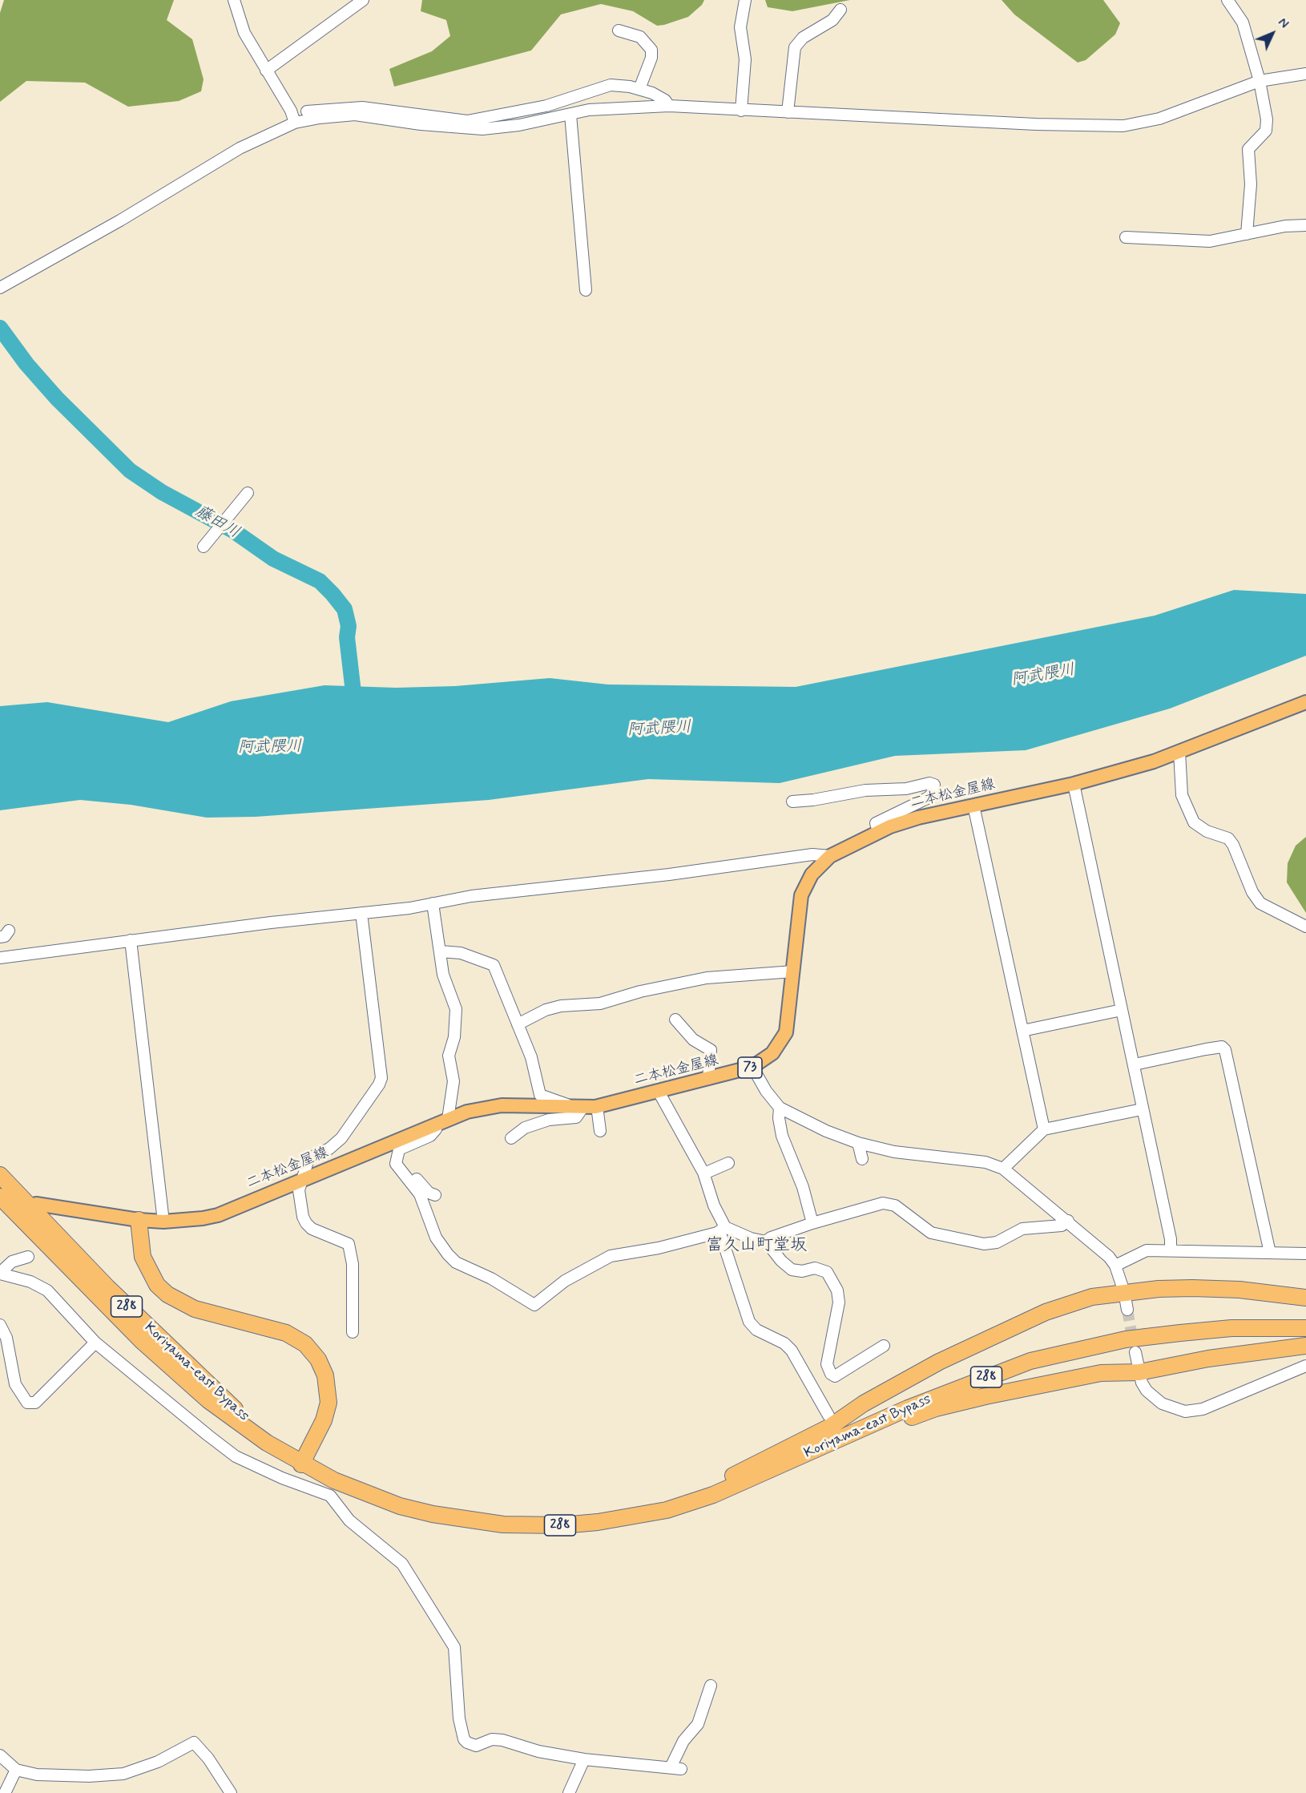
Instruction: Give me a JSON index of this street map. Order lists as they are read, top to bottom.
{
  "streets": {
    "highway": ["288", "Koriyama-east Bypass"],
    "main road": ["二本松金屋線", "73"]
  },
  "districts": ["富久山町堂坂"],
  "water": ["藤田川", "阿武隈川"],
  "north": "top right"
}
